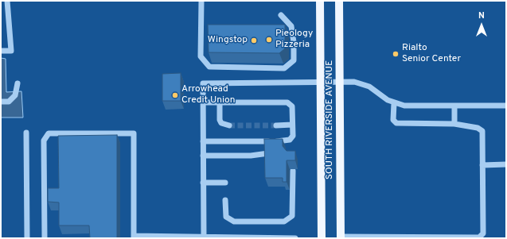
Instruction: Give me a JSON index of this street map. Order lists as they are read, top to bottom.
{
  "streets": {
    "main road": ["SOUTH RIVERSIDE AVENUE"]
  },
  "places": [
    "Pieology Pizzeria",
    "Wingstop",
    "Rialto Senior Center",
    "Arrowhead Credit Union"
  ],
  "north": "top"
}
